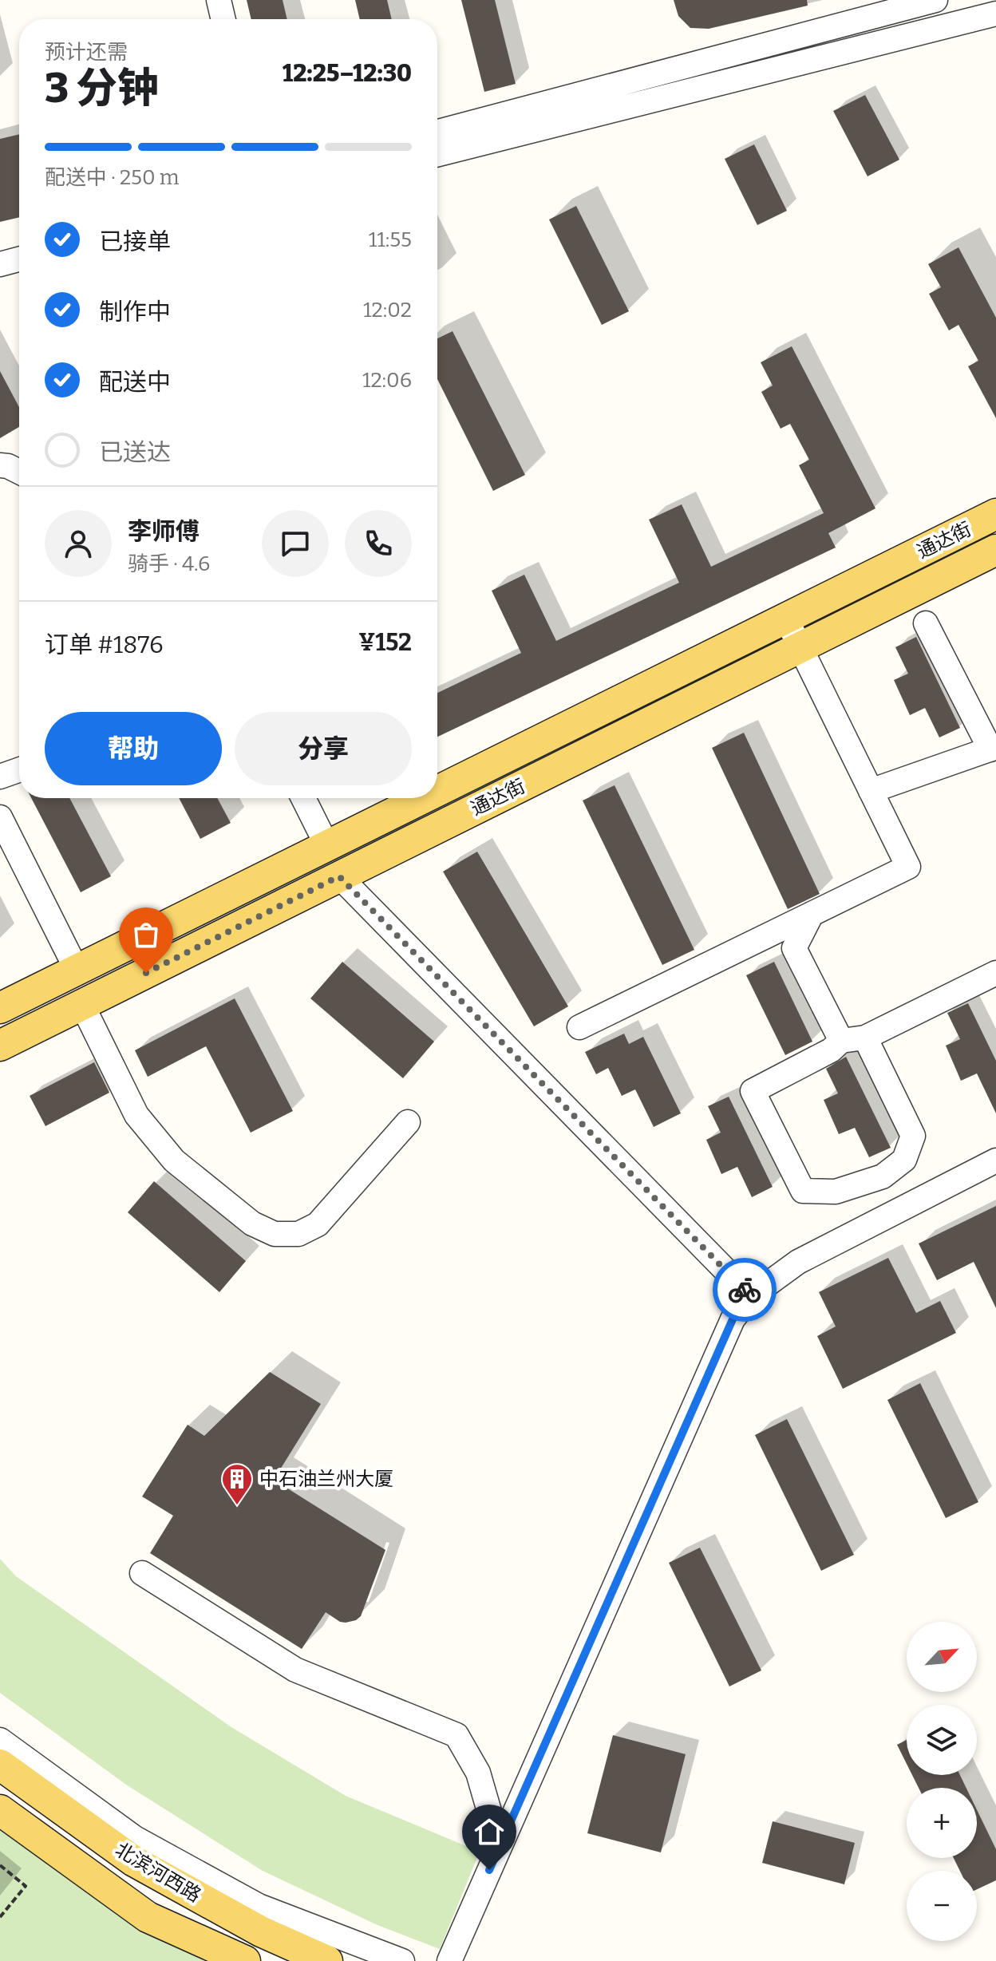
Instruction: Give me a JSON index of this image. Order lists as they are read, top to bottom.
{
  "streets": {
    "main road": ["通达街", "北滨河西路"]
  },
  "places": {
    "building": ["中石油兰州大厦"]
  },
  "north": "top right",
  "page": {
    "heading": ["3 分钟", "预计还需", "12:25–12:30"],
    "panel": [
      "李师傅",
      "骑手 · 4.6",
      "订单 #1876",
      "¥152"
    ],
    "bar": "配送中 · 250 m",
    "list": [
      ["已接单", "11:55"],
      ["制作中", "12:02"],
      ["配送中", "12:06"],
      "已送达"
    ],
    "buttons": ["帮助", "分享"],
    "map_buttons": ["+", "−"]
  }
}
